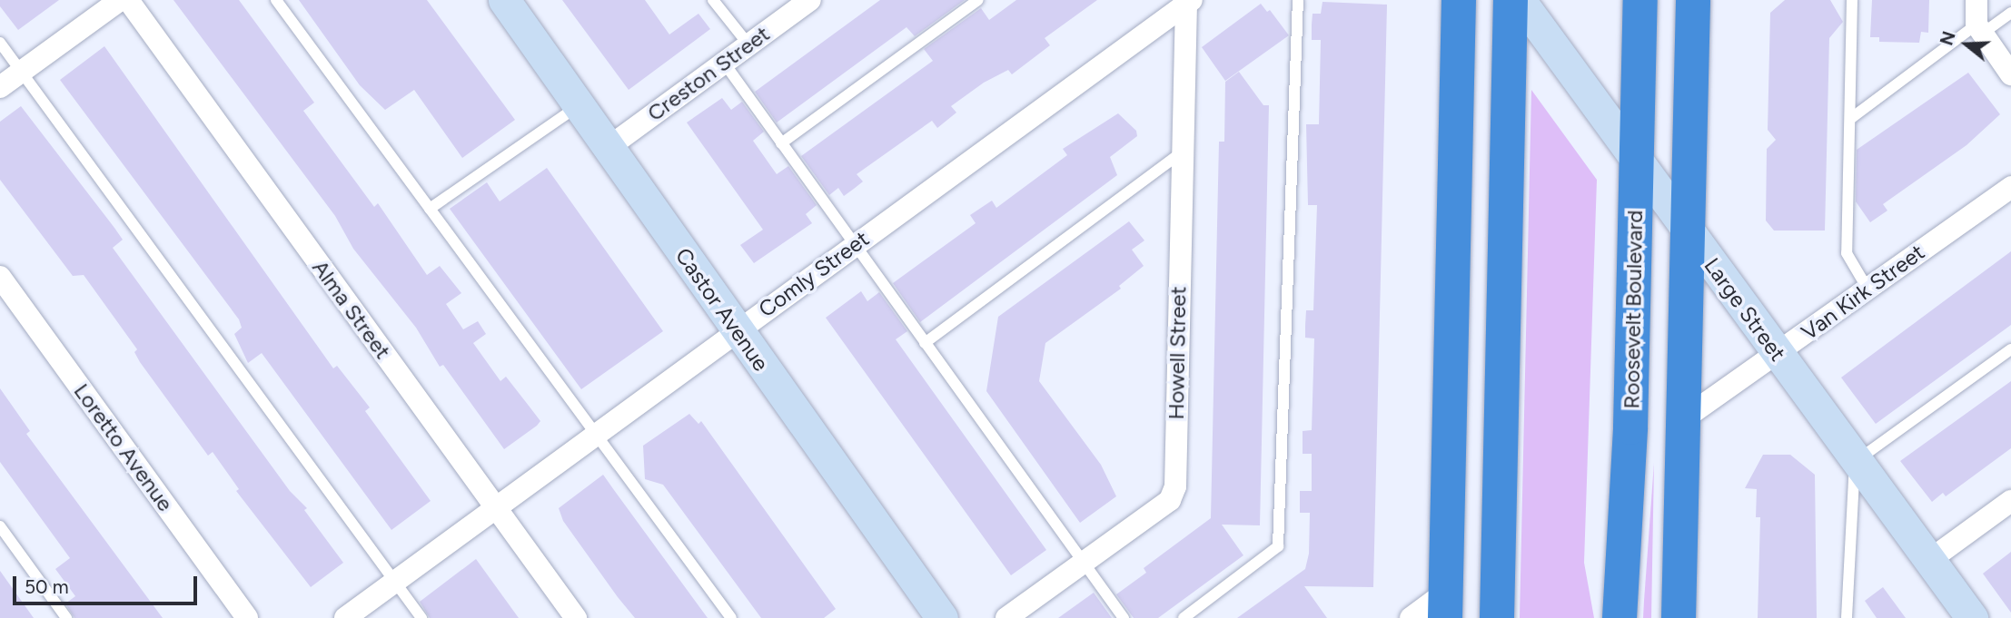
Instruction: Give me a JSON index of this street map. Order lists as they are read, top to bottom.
{
  "streets": {
    "highway": ["Roosevelt Boulevard"],
    "street": [
      "Creston Street",
      "Comly Street",
      "Van Kirk Street",
      "Alma Street",
      "Castor Avenue",
      "Large Street",
      "Howell Street",
      "Loretto Avenue"
    ]
  },
  "crossings": [
    ["Creston Street", "Castor Avenue"],
    ["Comly Street", "Alma Street"],
    ["Comly Street", "Castor Avenue"],
    ["Comly Street", "Howell Street"],
    ["Van Kirk Street", "Large Street"],
    ["Roosevelt Boulevard", "Large Street"]
  ],
  "scale_bar": "50 m",
  "north": "left"
}
